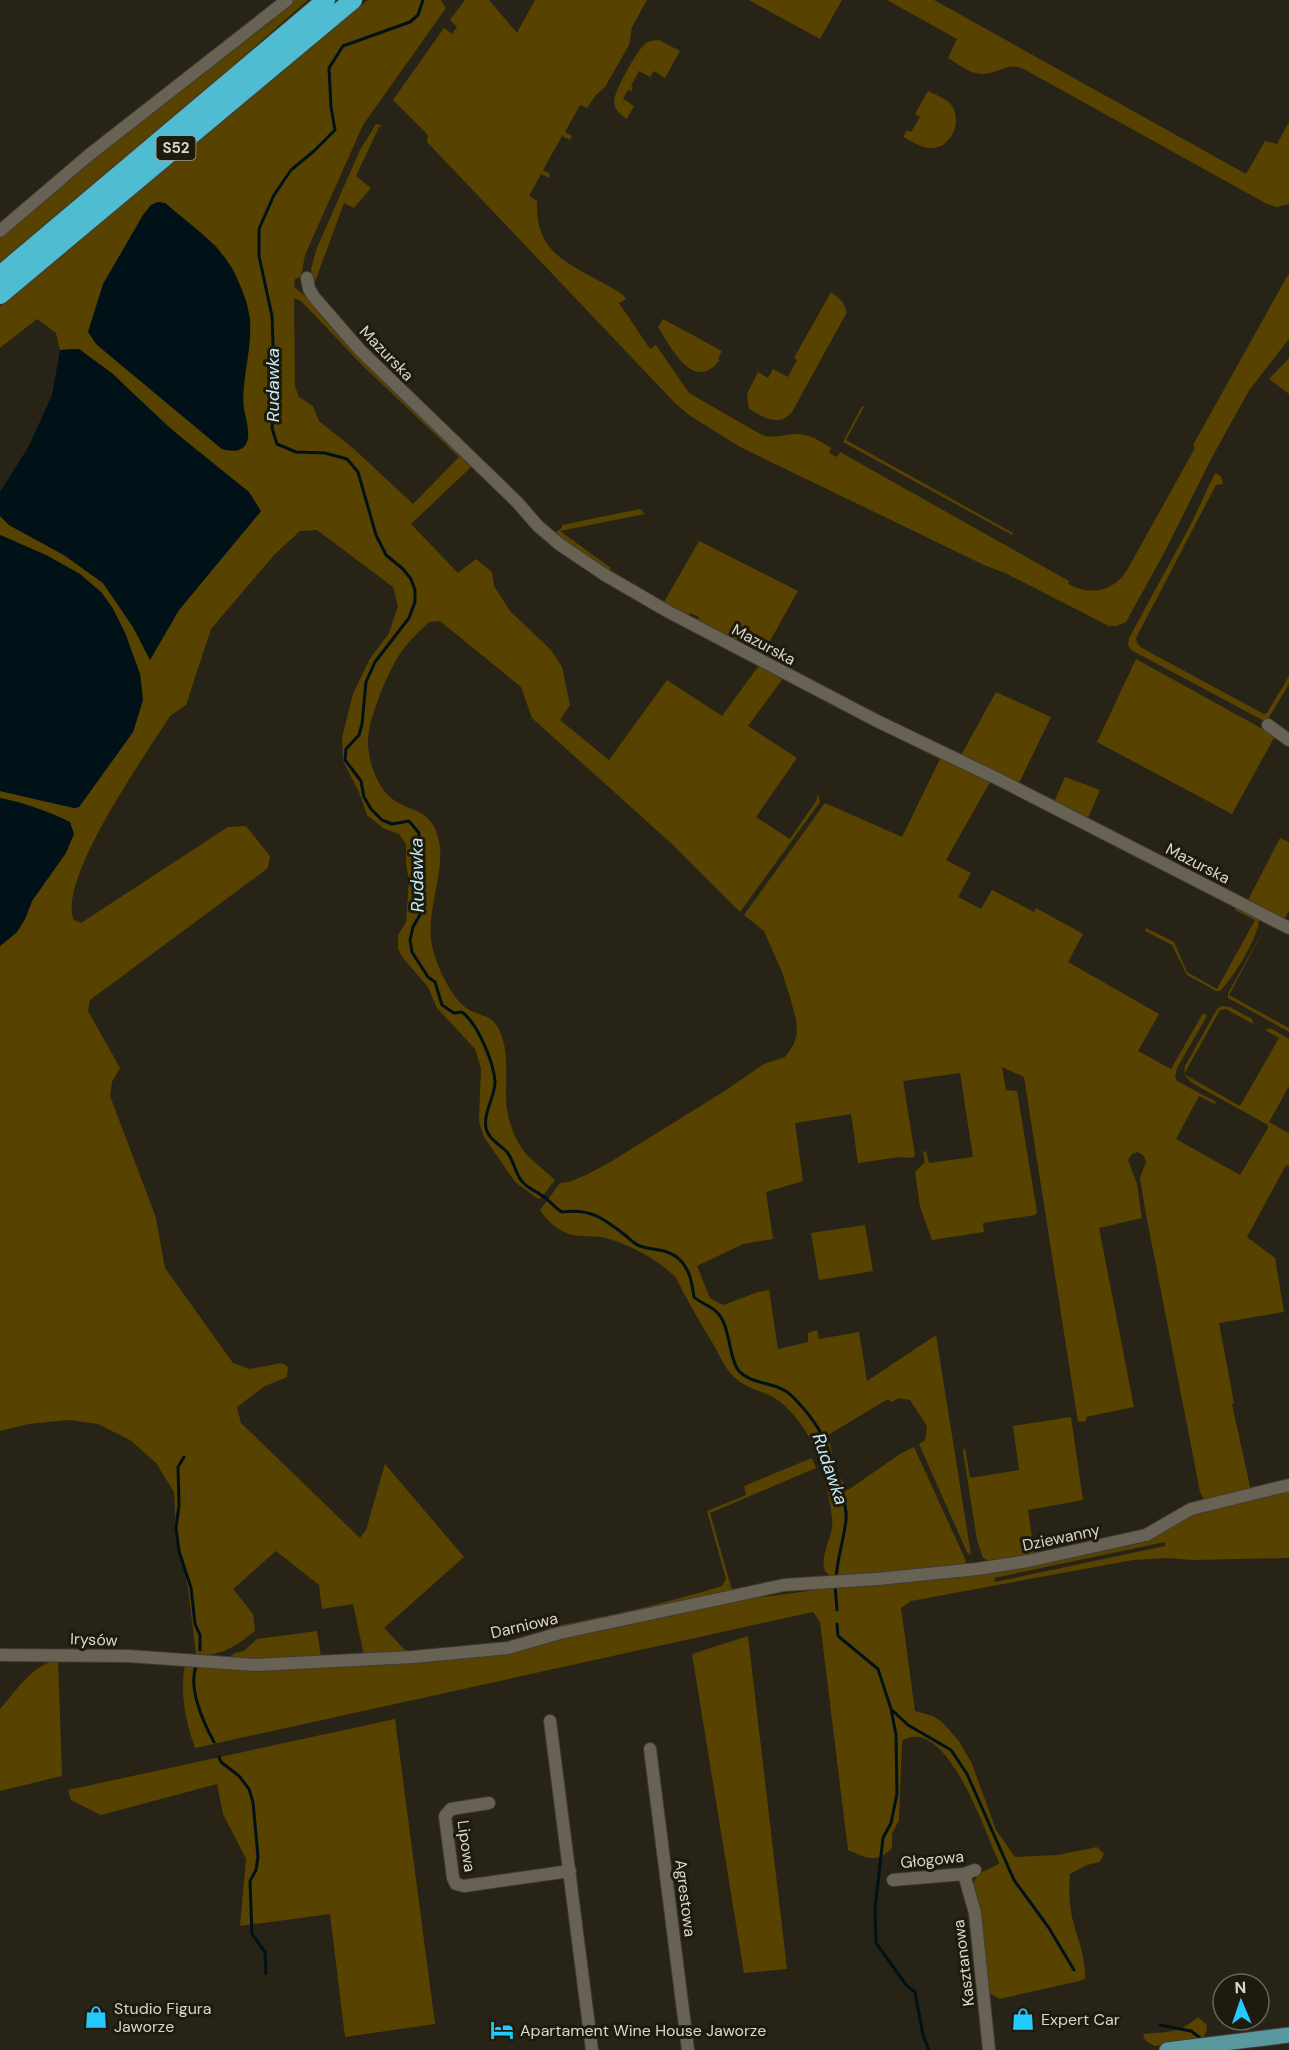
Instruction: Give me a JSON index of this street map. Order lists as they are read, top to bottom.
{
  "streets": {
    "highway": ["S52"],
    "street": [
      "Mazurska",
      "Dziewanny",
      "Darniowa",
      "Irysów",
      "Lipowa",
      "Głogowa",
      "Agrestowa",
      "Kasztanowa"
    ]
  },
  "crossings": [
    ["Dziewanny", "Darniowa"],
    ["Darniowa", "Irysów"],
    ["Głogowa", "Kasztanowa"]
  ],
  "water": ["Rudawka"],
  "places": {
    "shop": ["Studio Figura Jaworze", "Expert Car"],
    "hotel": ["Apartament Wine House Jaworze"]
  },
  "north": "top"
}
